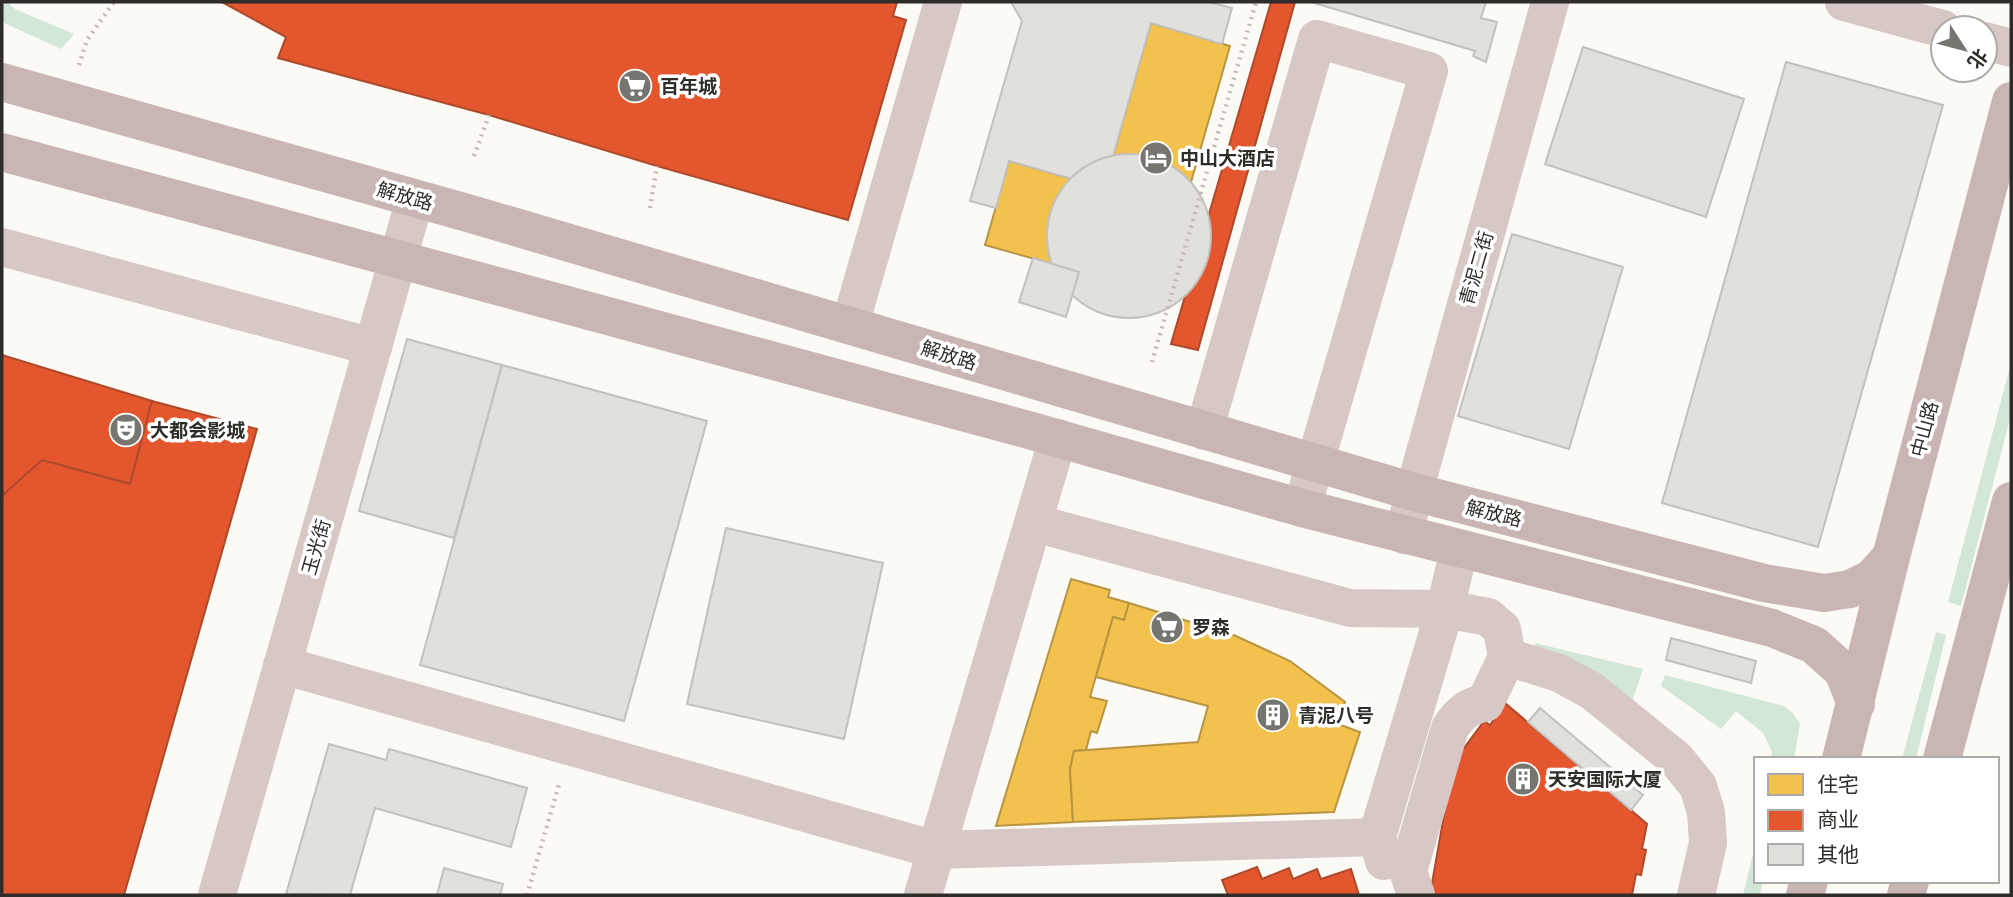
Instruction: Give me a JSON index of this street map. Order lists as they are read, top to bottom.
{
  "streets": {
    "main road": ["解放路", "中山路"],
    "street": ["青泥二街", "玉光街"]
  },
  "crossings": [
    ["解放路", "青泥二街"],
    ["解放路", "中山路"],
    ["解放路", "玉光街"]
  ],
  "places": {
    "supermarket": ["百年城", "罗森"],
    "hotel": ["中山大酒店"],
    "theatre": ["大都会影城"],
    "building": ["青泥八号", "天安国际大厦"]
  },
  "legend": ["住宅", "商业", "其他"],
  "north": "bottom right"
}
